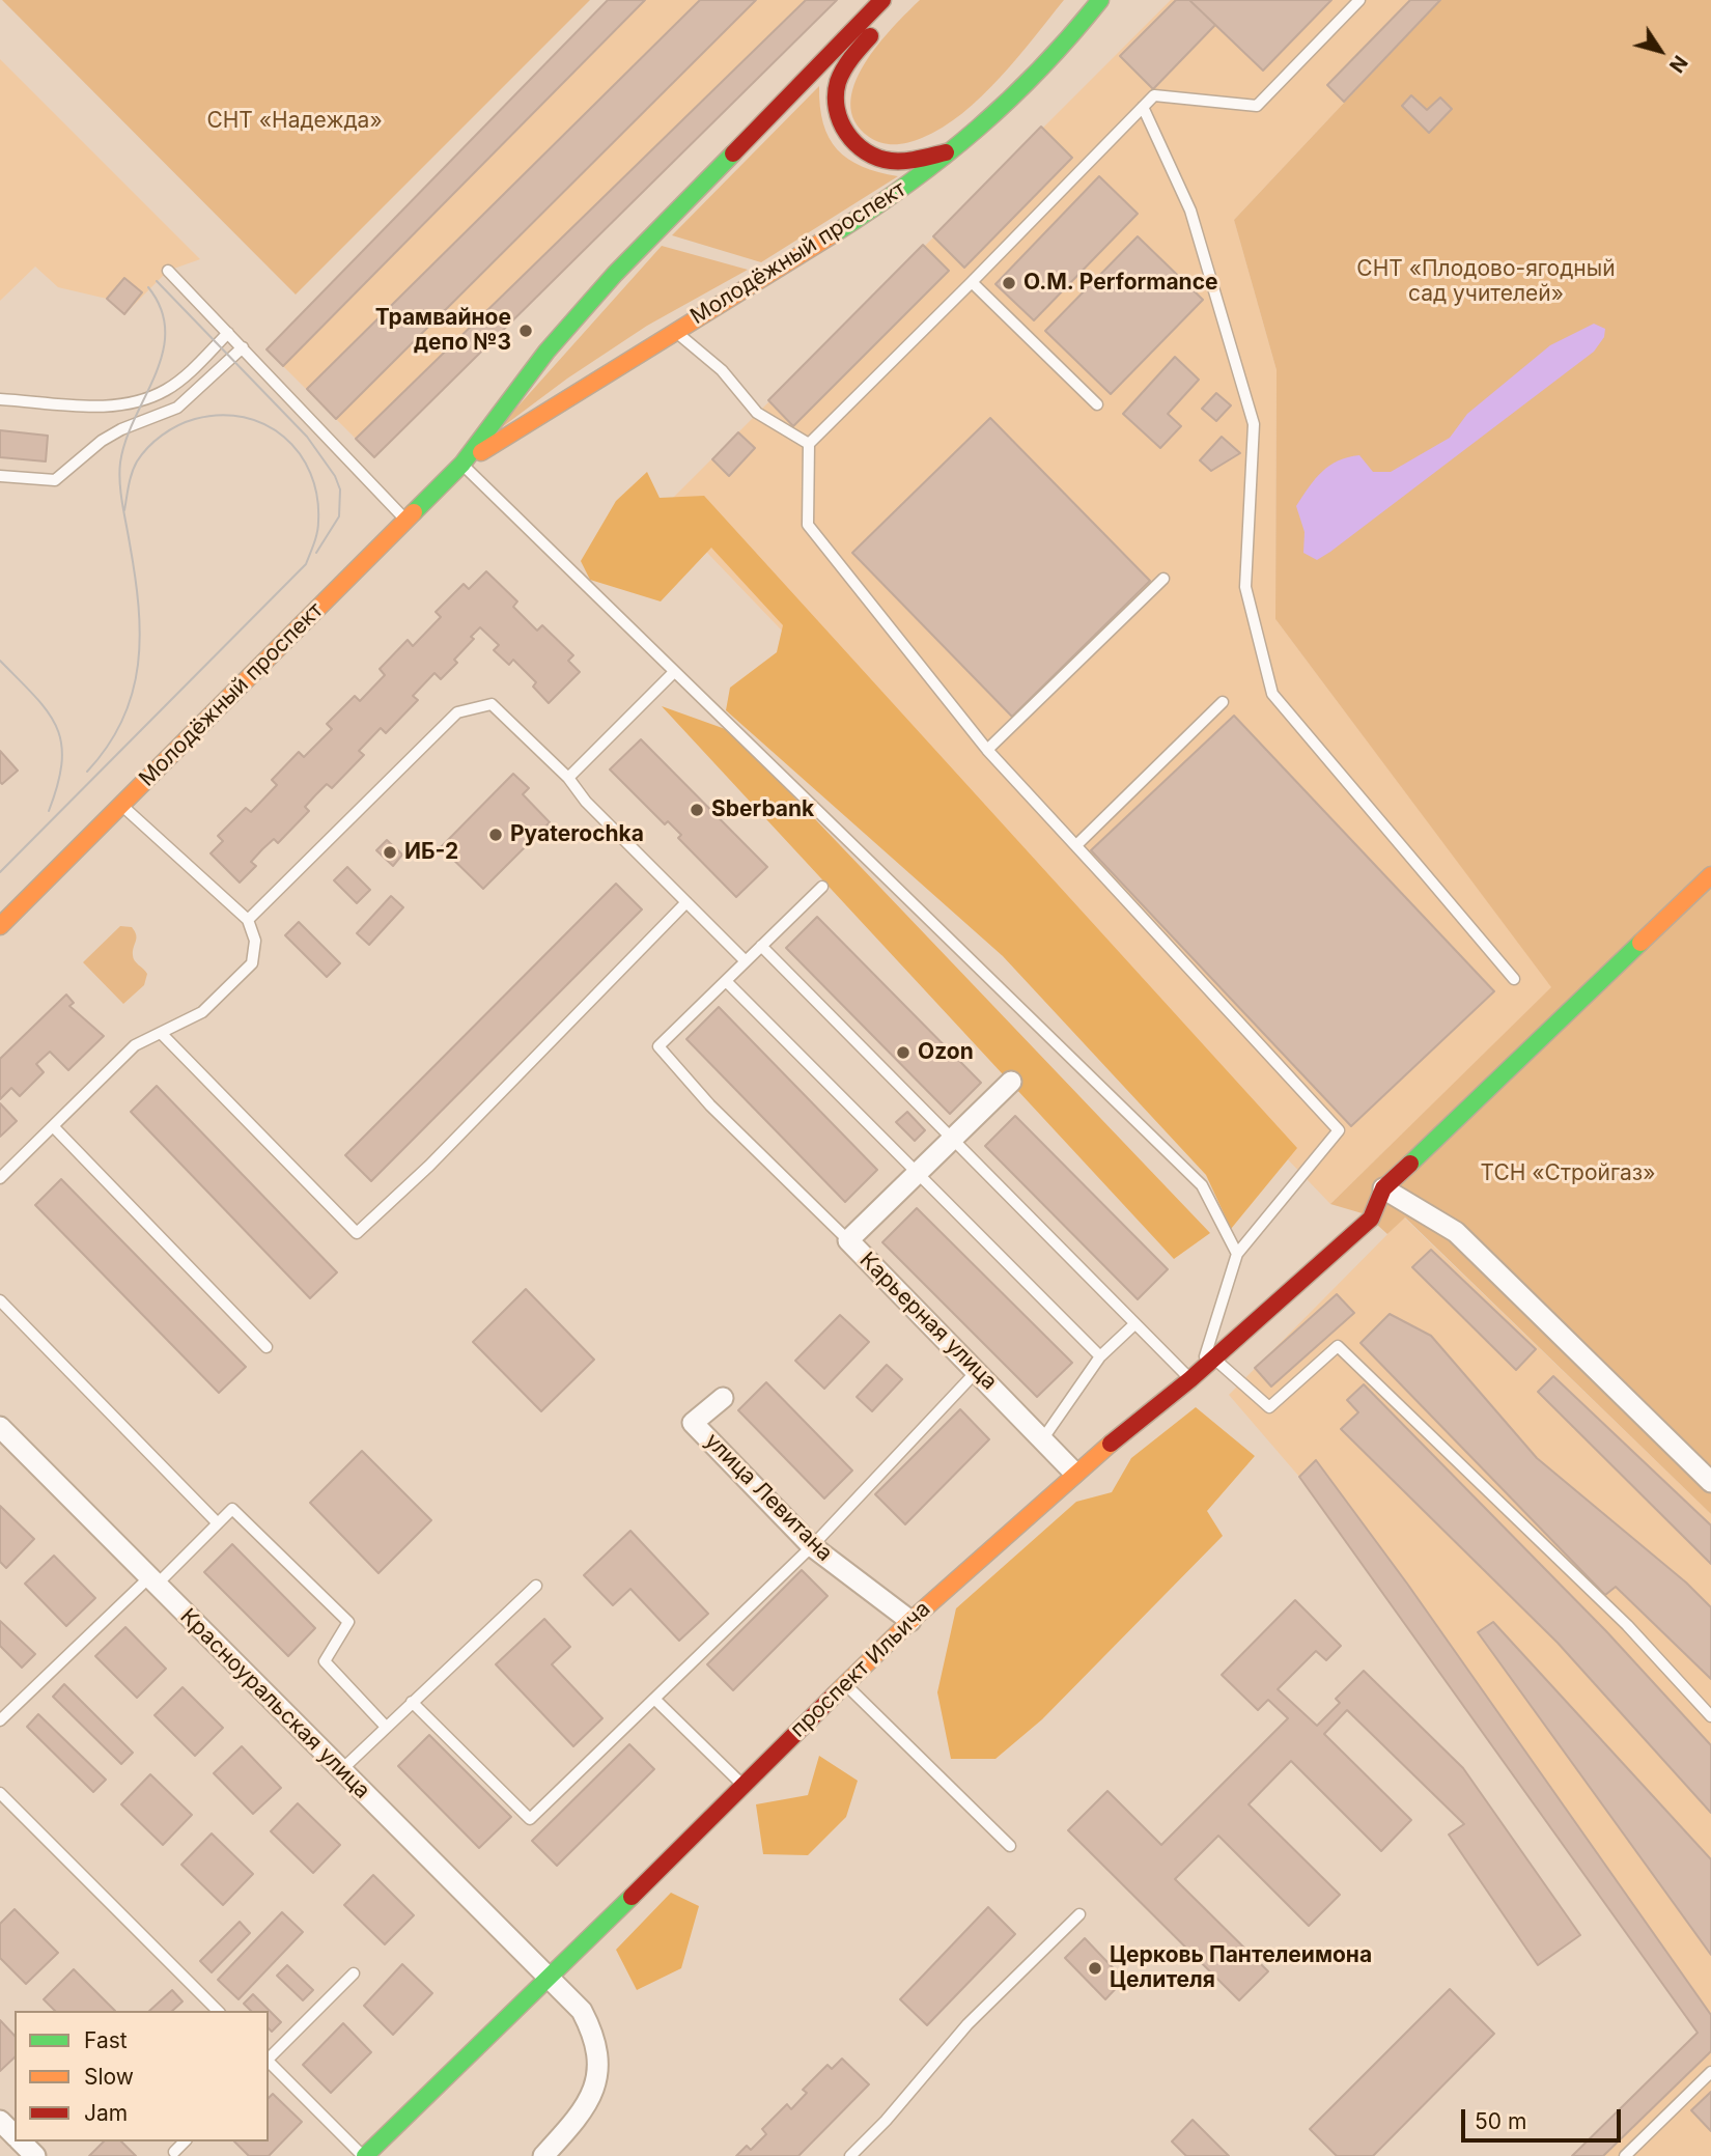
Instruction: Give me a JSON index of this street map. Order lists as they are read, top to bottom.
{
  "streets": {
    "main road": ["Молодёжный проспект", "проспект Ильича"],
    "street": ["Карьерная улица", "улица Левитана", "Красноуральская улица"]
  },
  "crossings": [
    ["Карьерная улица", "проспект Ильича"],
    ["улица Левитана", "проспект Ильича"],
    ["проспект Ильича", "Красноуральская улица"]
  ],
  "parks": ["СНТ «Надежда»", "СНТ «Плодово-ягодный сад учителей»", "ТСН «Стройгаз»"],
  "places": [
    "O.M. Performance",
    "Трамвайное депо №3",
    "Sberbank",
    "Pyaterochka",
    "ИБ-2",
    "Ozon",
    "Церковь Пантелеимона Целителя"
  ],
  "legend": ["Fast", "Slow", "Jam"],
  "scale_bar": "50 m",
  "north": "bottom right"
}
